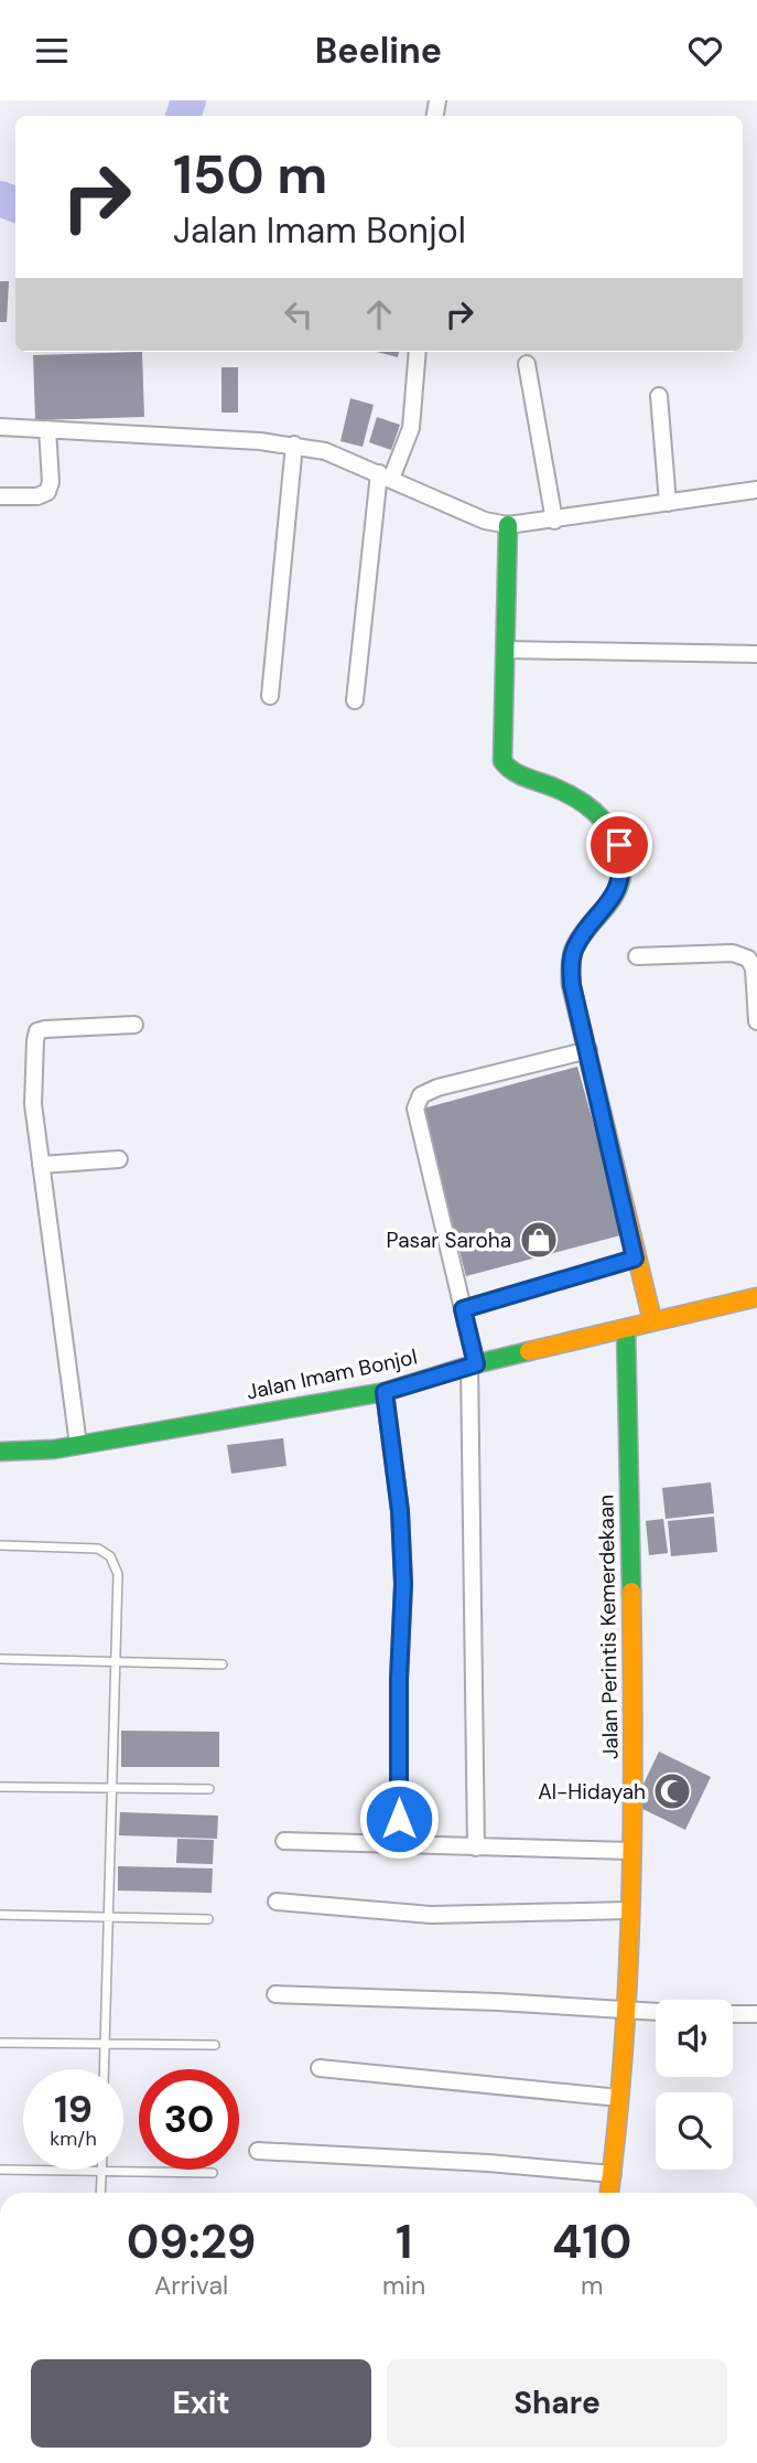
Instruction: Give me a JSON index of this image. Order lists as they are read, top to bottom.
{
  "streets": {
    "main road": ["Jalan Imam Bonjol", "Jalan Perintis Kemerdekaan"]
  },
  "crossings": [
    ["Jalan Imam Bonjol", "Jalan Perintis Kemerdekaan"]
  ],
  "places": {
    "shop": ["Pasar Saroha"],
    "mosque": ["Al-Hidayah"]
  },
  "page": {
    "header": "Beeline",
    "turn": ["150 m", "Jalan Imam Bonjol"],
    "speed": "19 km/h",
    "limit": "30",
    "eta": [
      "09:29",
      "Arrival",
      "1",
      "min",
      "410",
      "m"
    ],
    "buttons": ["Exit", "Share"]
  }
}
